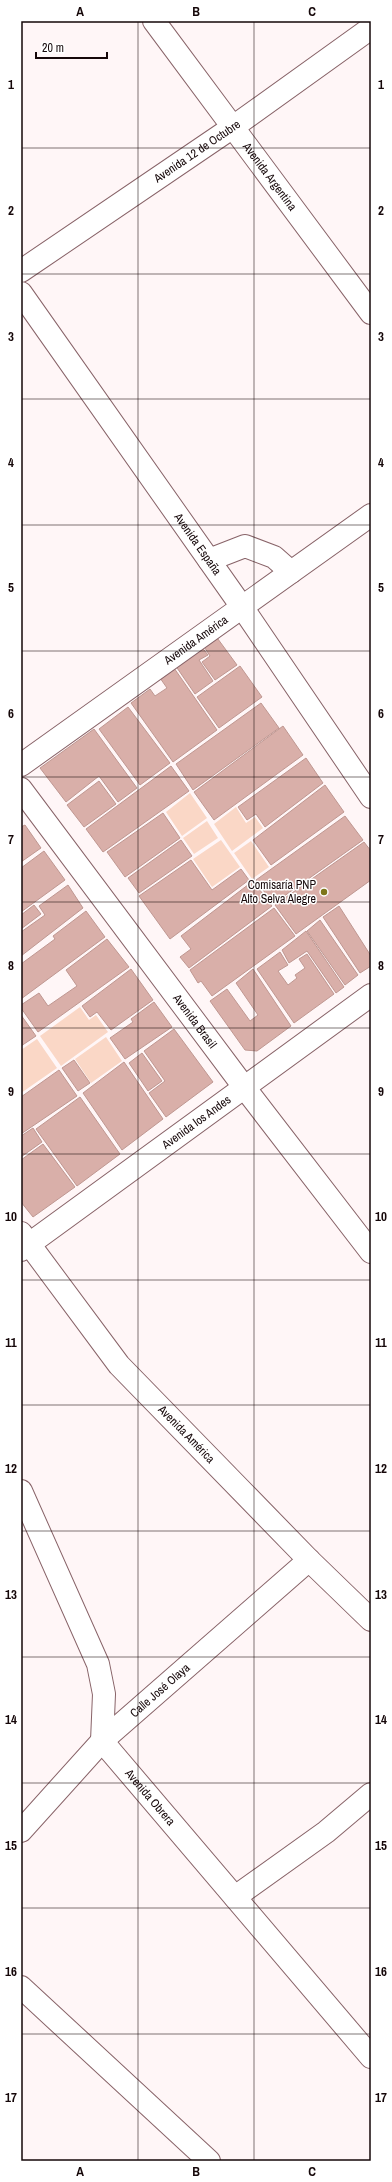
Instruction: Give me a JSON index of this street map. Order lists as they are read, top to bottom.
{
  "streets": {
    "street": [
      "Avenida 12 de Octubre",
      "Avenida Argentina",
      "Avenida España",
      "Avenida América",
      "Avenida Brasil",
      "Avenida los Andes",
      "Calle José Olaya",
      "Avenida Obrera"
    ]
  },
  "crossings": [
    ["Avenida 12 de Octubre", "Avenida Argentina"],
    ["Avenida España", "Avenida América"],
    ["Avenida América", "Avenida los Andes"],
    ["Avenida América", "Calle José Olaya"],
    ["Avenida Brasil", "Avenida los Andes"],
    ["Calle José Olaya", "Avenida Obrera"]
  ],
  "places": ["Comisaría PNP Alto Selva Alegre"],
  "scale_bar": "20 m",
  "grid": {
    "columns": ["A", "B", "C"],
    "rows": [
      "1",
      "2",
      "3",
      "4",
      "5",
      "6",
      "7",
      "8",
      "9",
      "10",
      "11",
      "12",
      "13",
      "14",
      "15",
      "16",
      "17"
    ]
  }
}
